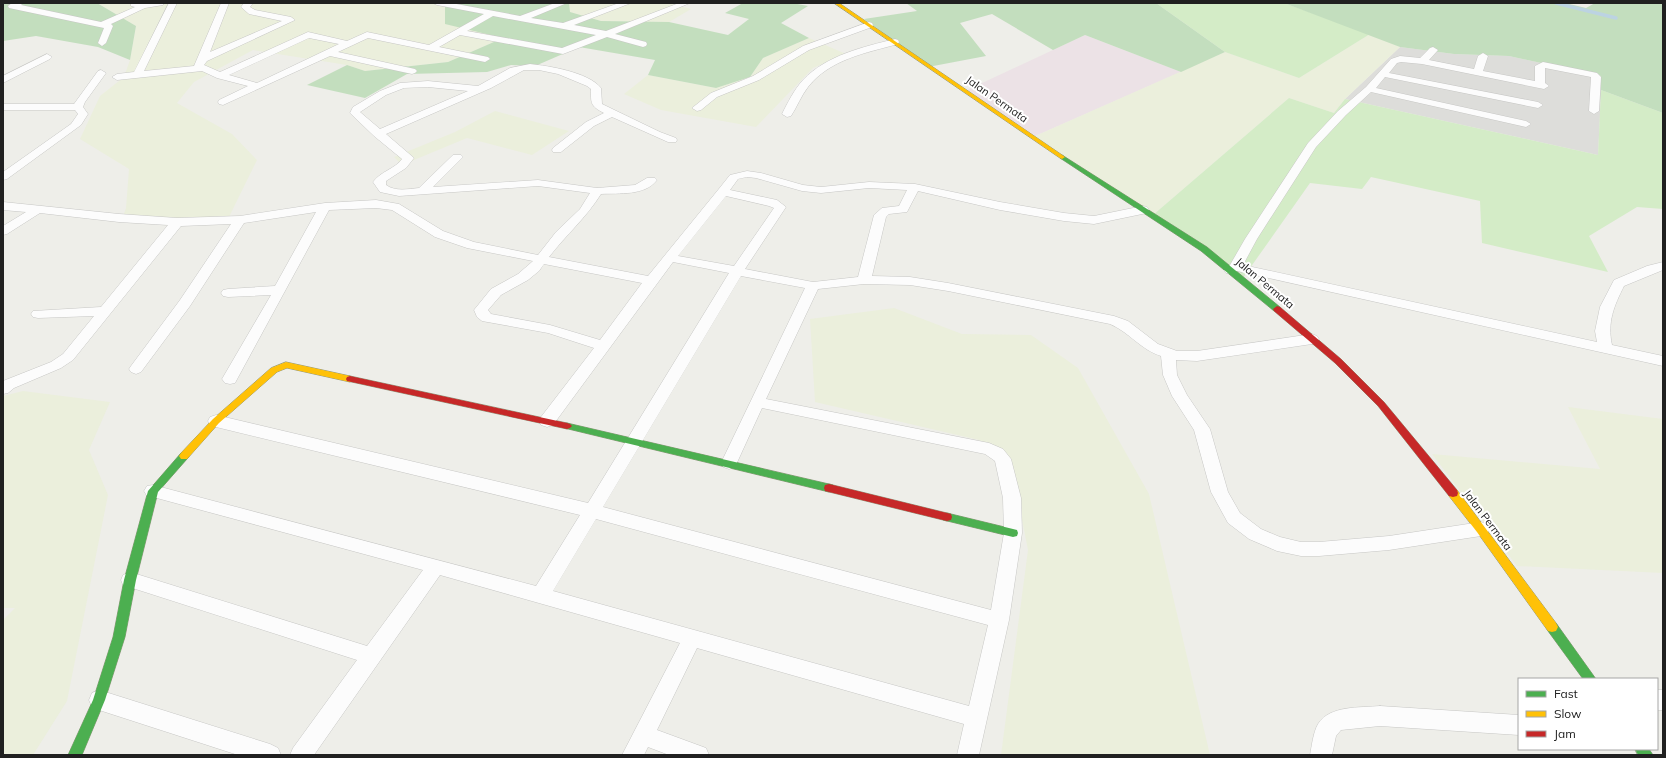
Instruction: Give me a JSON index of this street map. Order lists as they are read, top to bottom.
{
  "streets": {
    "main road": ["Jalan Permata"]
  },
  "legend": ["Fast", "Slow", "Jam"]
}
